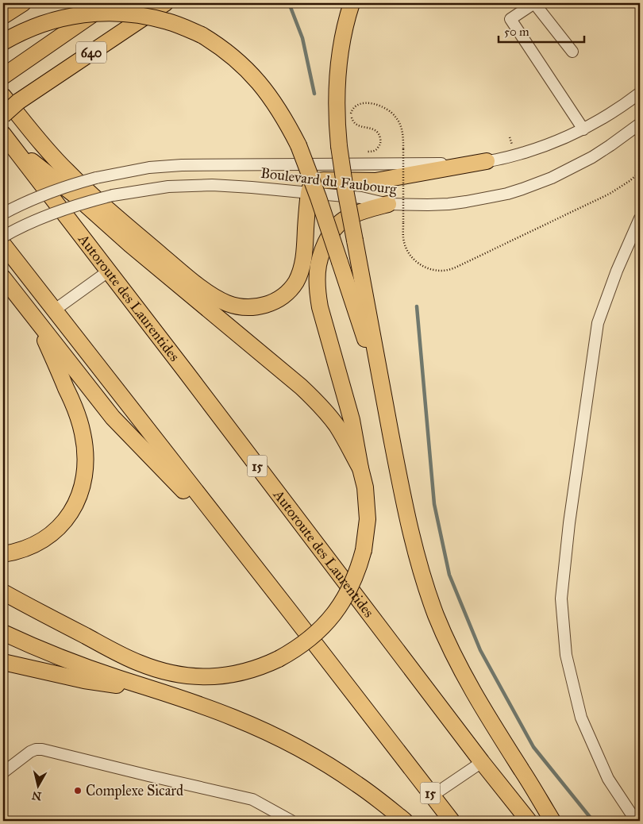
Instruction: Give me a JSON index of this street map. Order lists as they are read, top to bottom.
{
  "streets": {
    "highway": ["640", "Autoroute des Laurentides", "15"],
    "street": ["Boulevard du Faubourg"]
  },
  "places": ["Complexe Sicard"],
  "scale_bar": "50 m",
  "north": "bottom"
}
